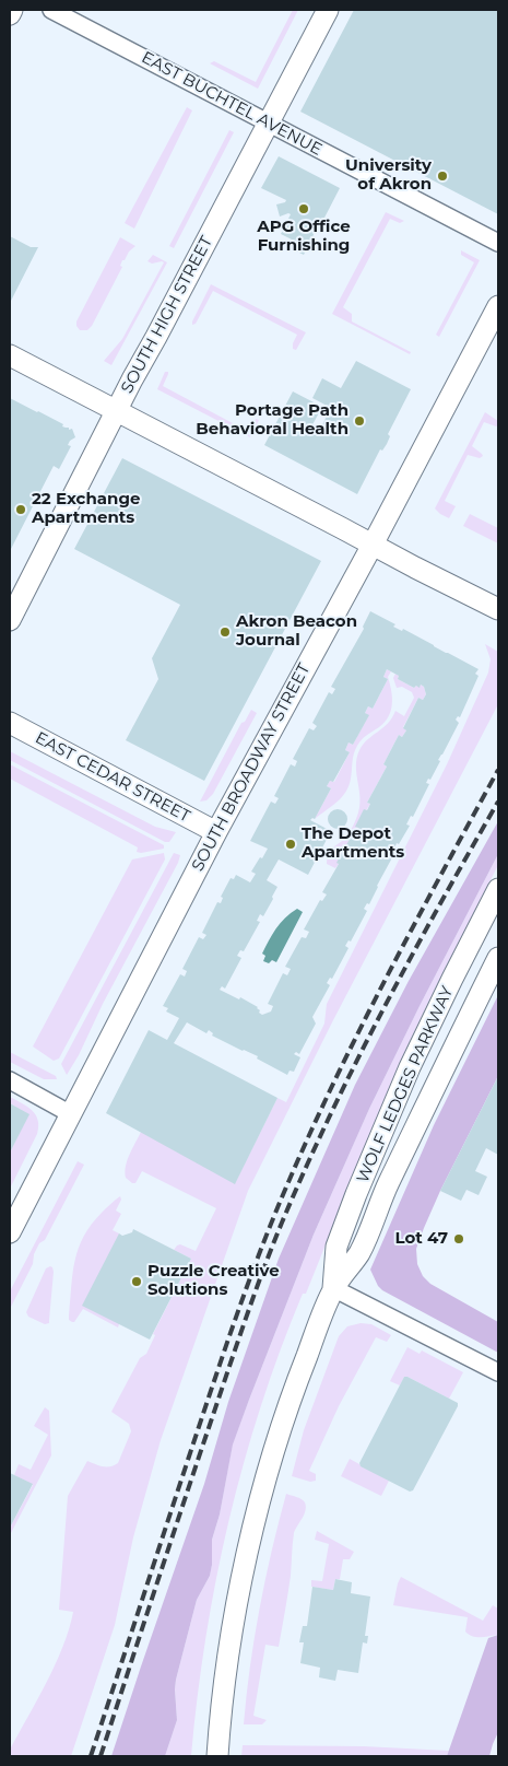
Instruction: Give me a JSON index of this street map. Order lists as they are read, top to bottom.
{
  "streets": {
    "main road": [
      "SOUTH HIGH STREET",
      "SOUTH BROADWAY STREET",
      "EAST CEDAR STREET",
      "WOLF LEDGES PARKWAY"
    ],
    "street": ["EAST BUCHTEL AVENUE"]
  },
  "crossings": [
    ["EAST BUCHTEL AVENUE", "SOUTH HIGH STREET"],
    ["SOUTH BROADWAY STREET", "EAST CEDAR STREET"]
  ],
  "places": [
    "University of Akron",
    "APG Office Furnishing",
    "Portage Path Behavioral Health",
    "22 Exchange Apartments",
    "Akron Beacon Journal",
    "The Depot Apartments",
    "Lot 47",
    "Puzzle Creative Solutions"
  ]
}
